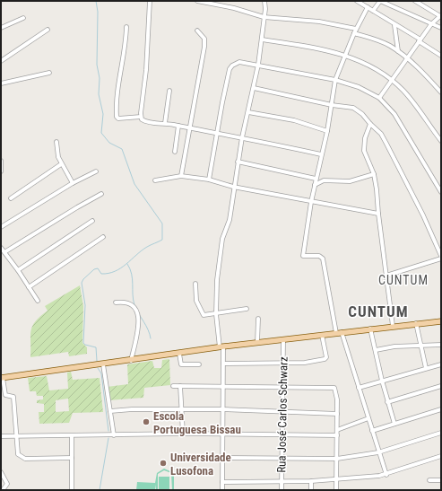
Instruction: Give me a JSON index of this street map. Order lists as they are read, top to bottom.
{
  "streets": {
    "street": ["Rua José Carlos Schwarz"]
  },
  "districts": ["CUNTUM", "CUNTUM"],
  "places": ["Escola Portuguesa Bissau", "Universidade Lusofona"]
}
